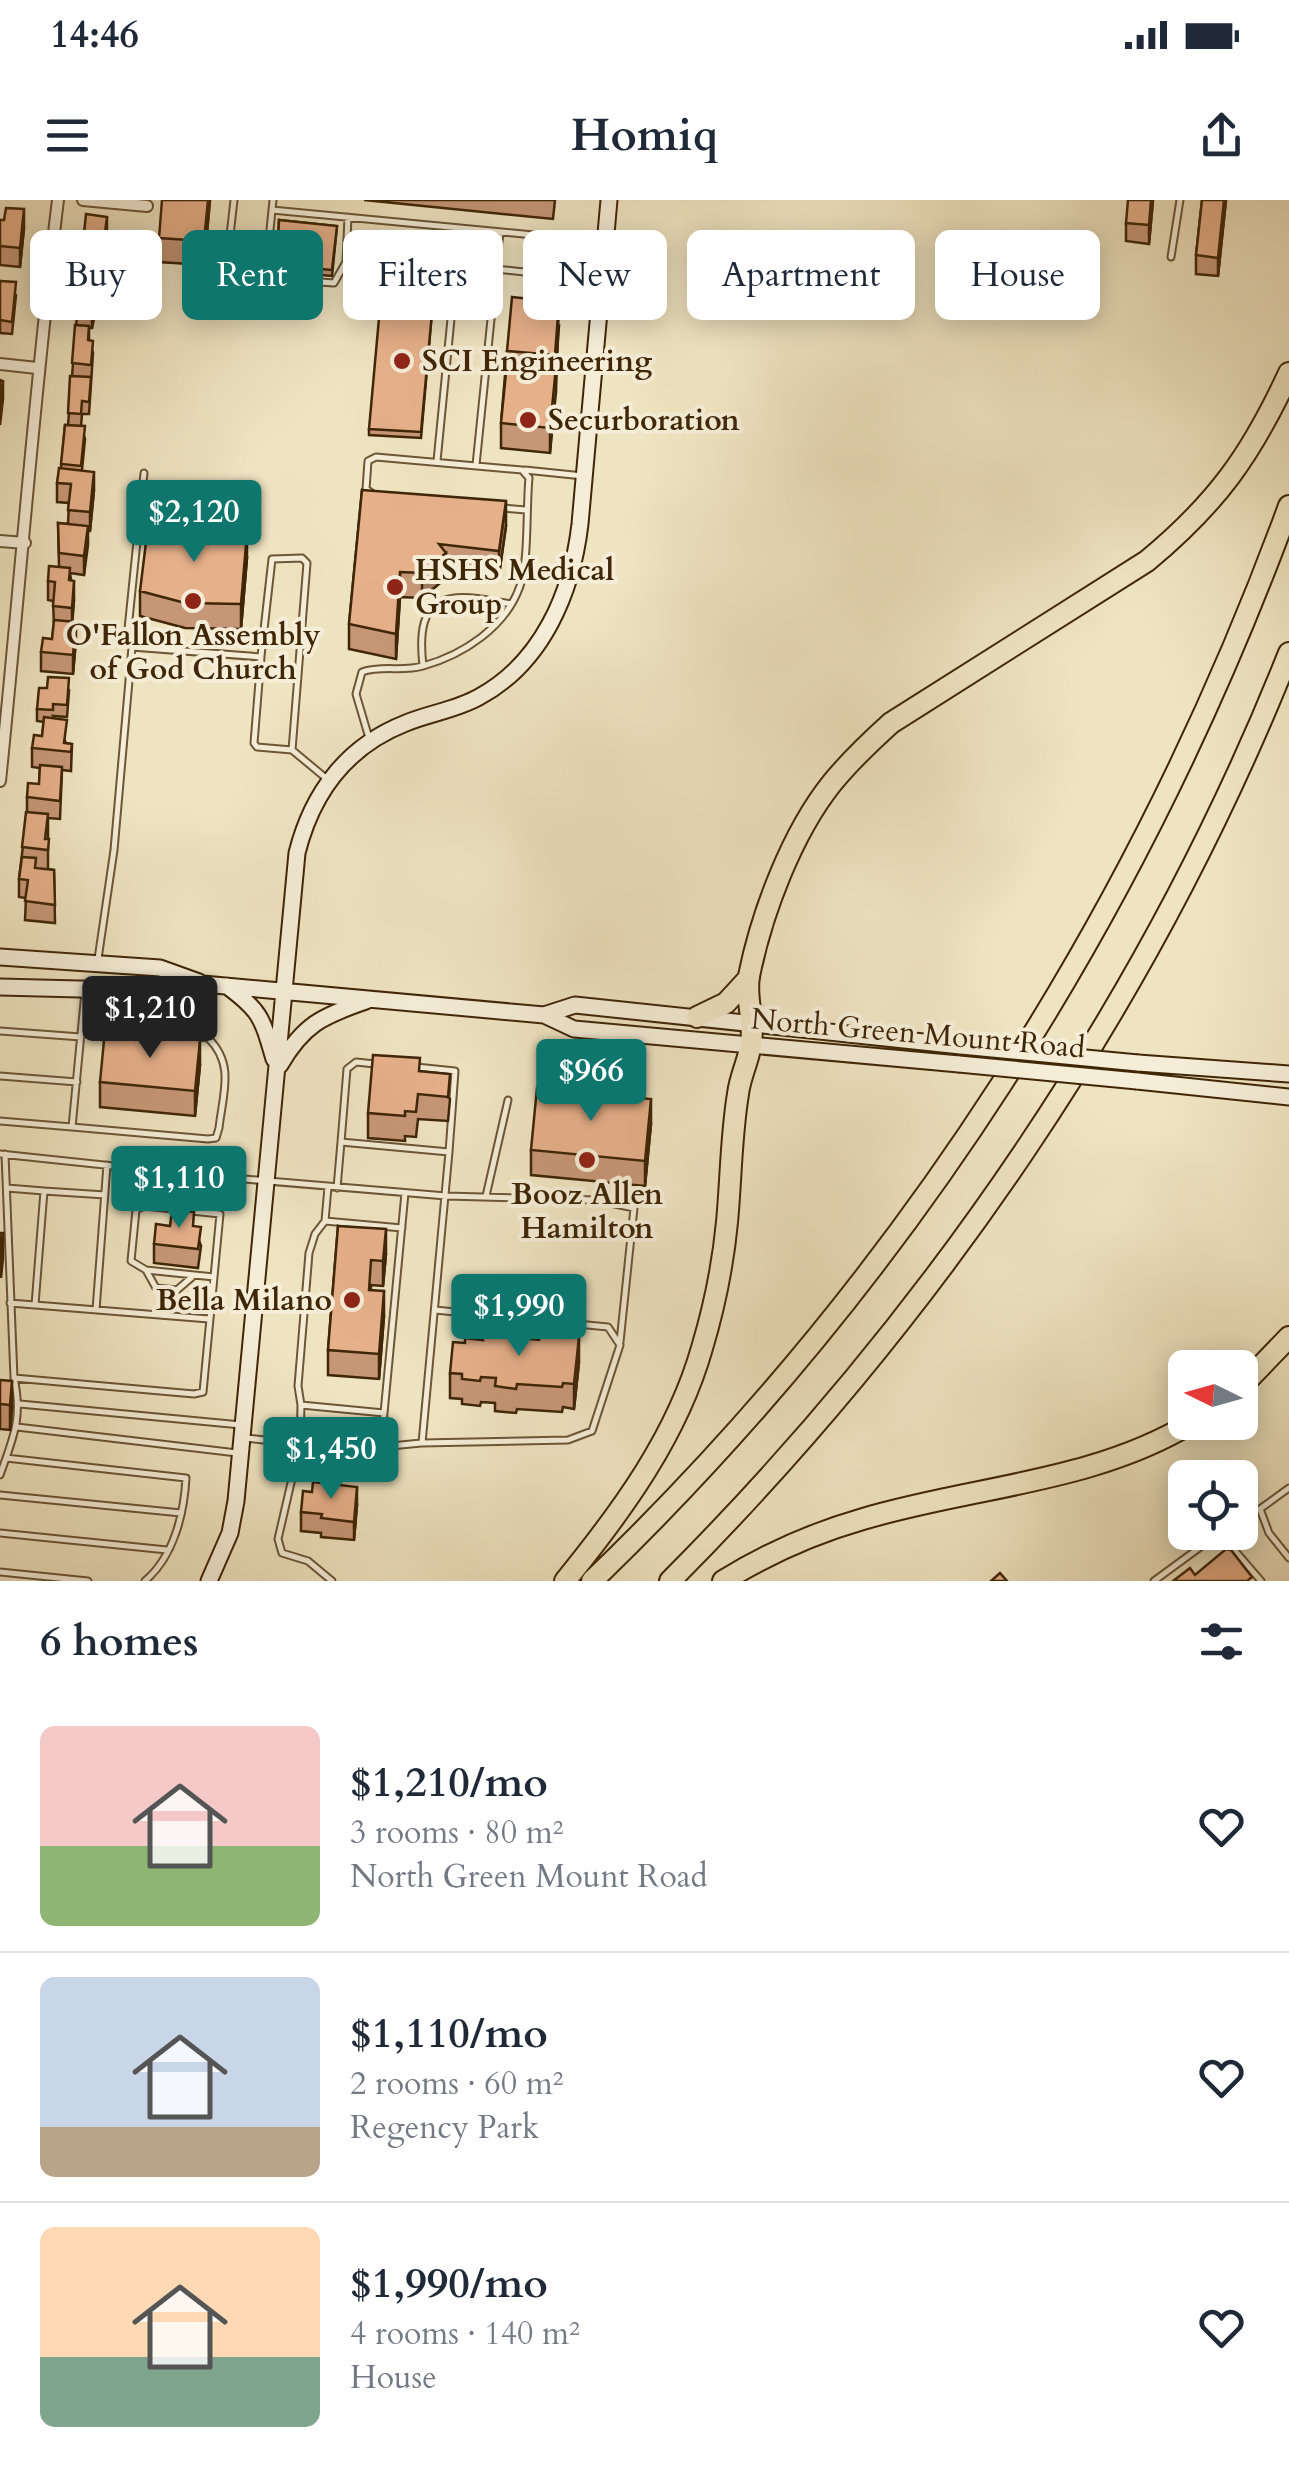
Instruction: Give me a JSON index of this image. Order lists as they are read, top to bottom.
{
  "streets": {
    "street": ["North Green Mount Road"]
  },
  "places": [
    "SCI Engineering",
    "Securboration",
    "HSHS Medical Group",
    "O'Fallon Assembly of God Church",
    "Booz Allen Hamilton",
    "Bella Milano"
  ],
  "north": "left",
  "page": {
    "status": "14:46",
    "header": "Homiq",
    "chip": [
      "Buy",
      "Rent",
      "Filters",
      "New",
      "Apartment",
      "House"
    ],
    "price": [
      "$2,120",
      "$1,210",
      "$966",
      "$1,110",
      "$1,990",
      "$1,450"
    ],
    "heading": "6 homes",
    "list": [
      {
        "name": "$1,210/mo",
        "note": "3 rooms · 80 m² · North Green Mount Road"
      },
      {
        "name": "$1,110/mo",
        "note": "2 rooms · 60 m² · Regency Park"
      },
      {
        "name": "$1,990/mo",
        "note": "4 rooms · 140 m² · House"
      }
    ]
  }
}
